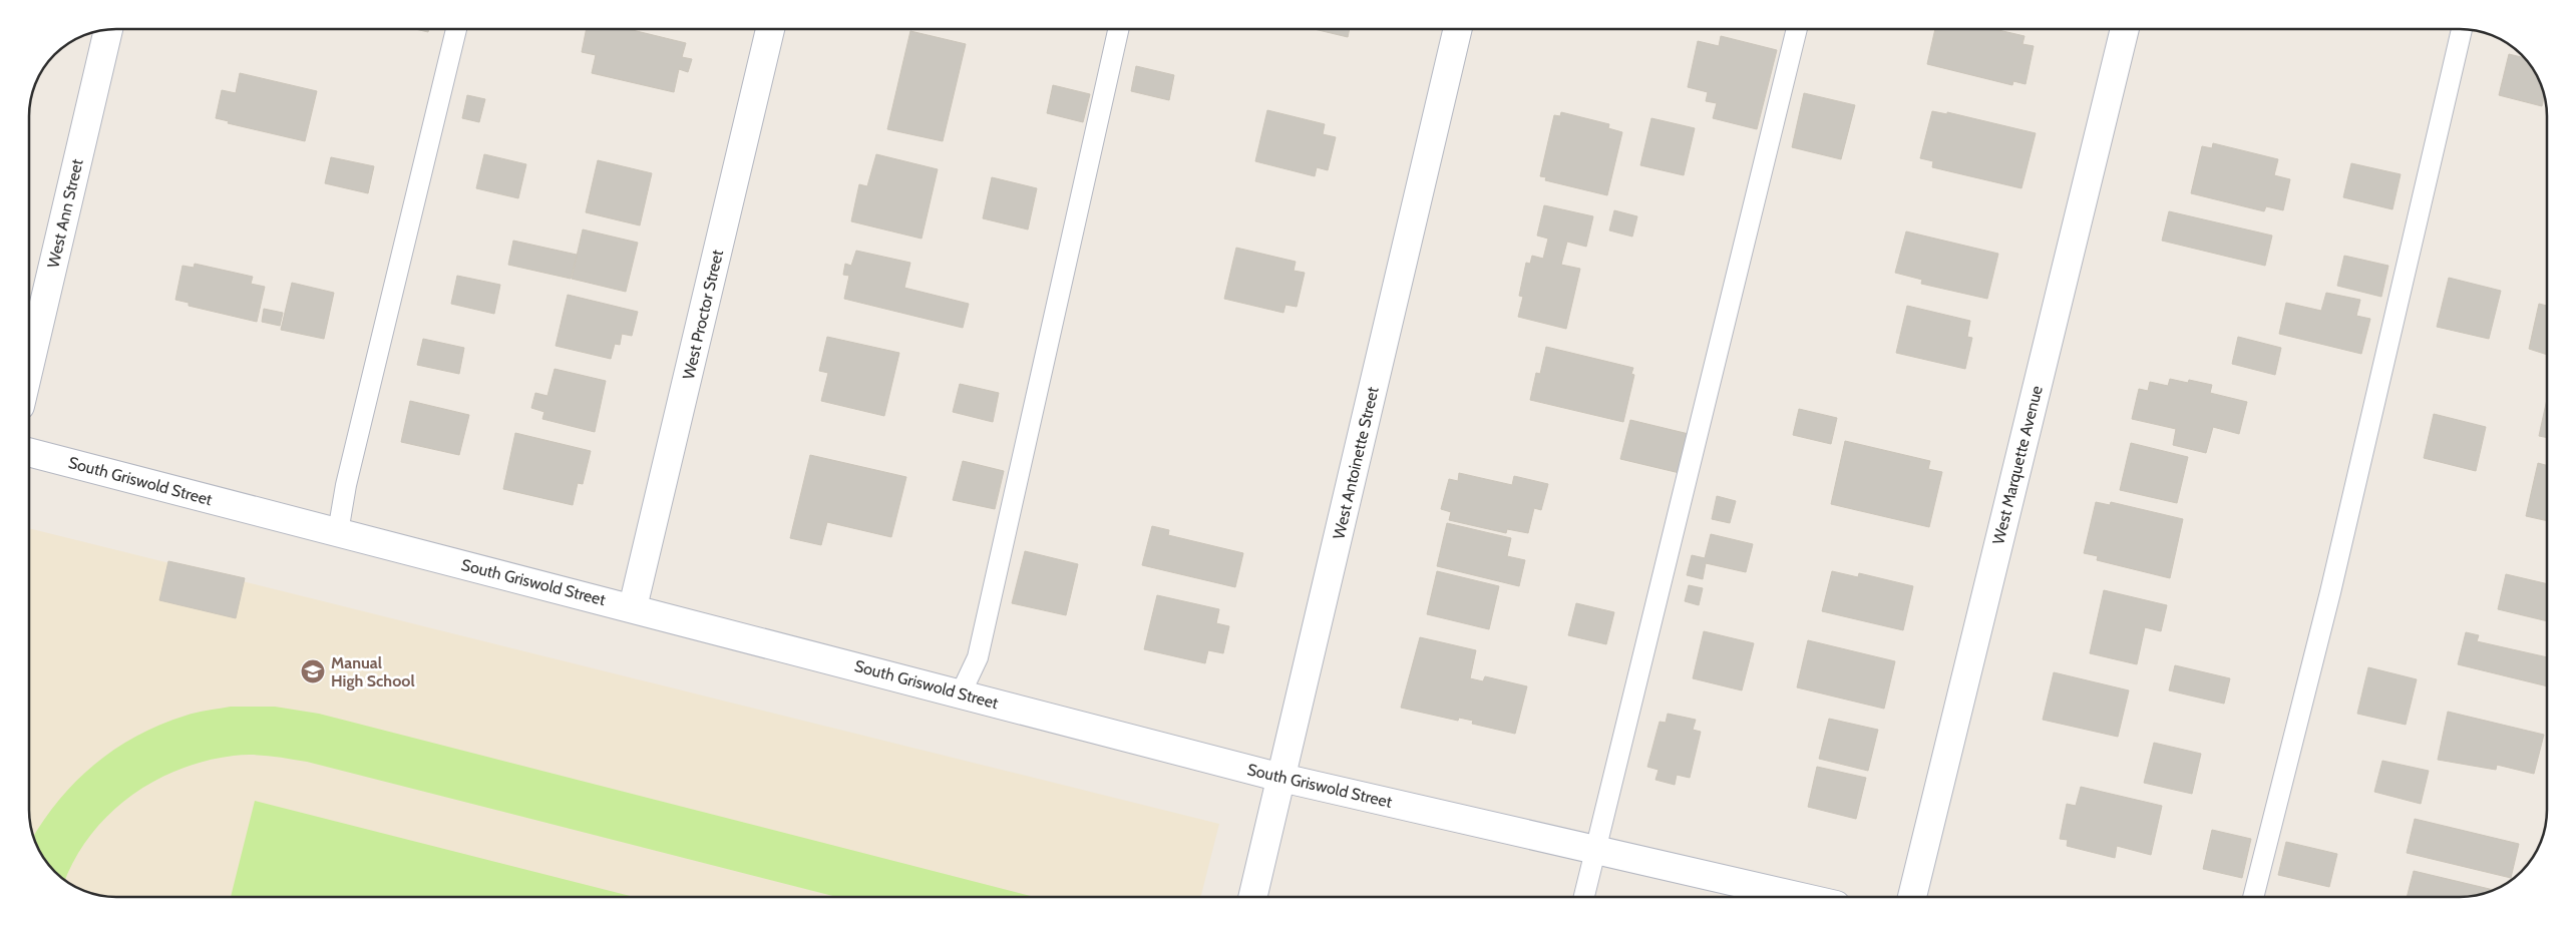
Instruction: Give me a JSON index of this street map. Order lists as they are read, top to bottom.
{
  "streets": {
    "street": [
      "West Ann Street",
      "West Proctor Street",
      "West Antoinette Street",
      "West Marquette Avenue",
      "South Griswold Street"
    ]
  },
  "crossings": [
    ["West Proctor Street", "South Griswold Street"],
    ["West Antoinette Street", "South Griswold Street"]
  ],
  "places": {
    "school or university": ["Manual High School"]
  }
}
